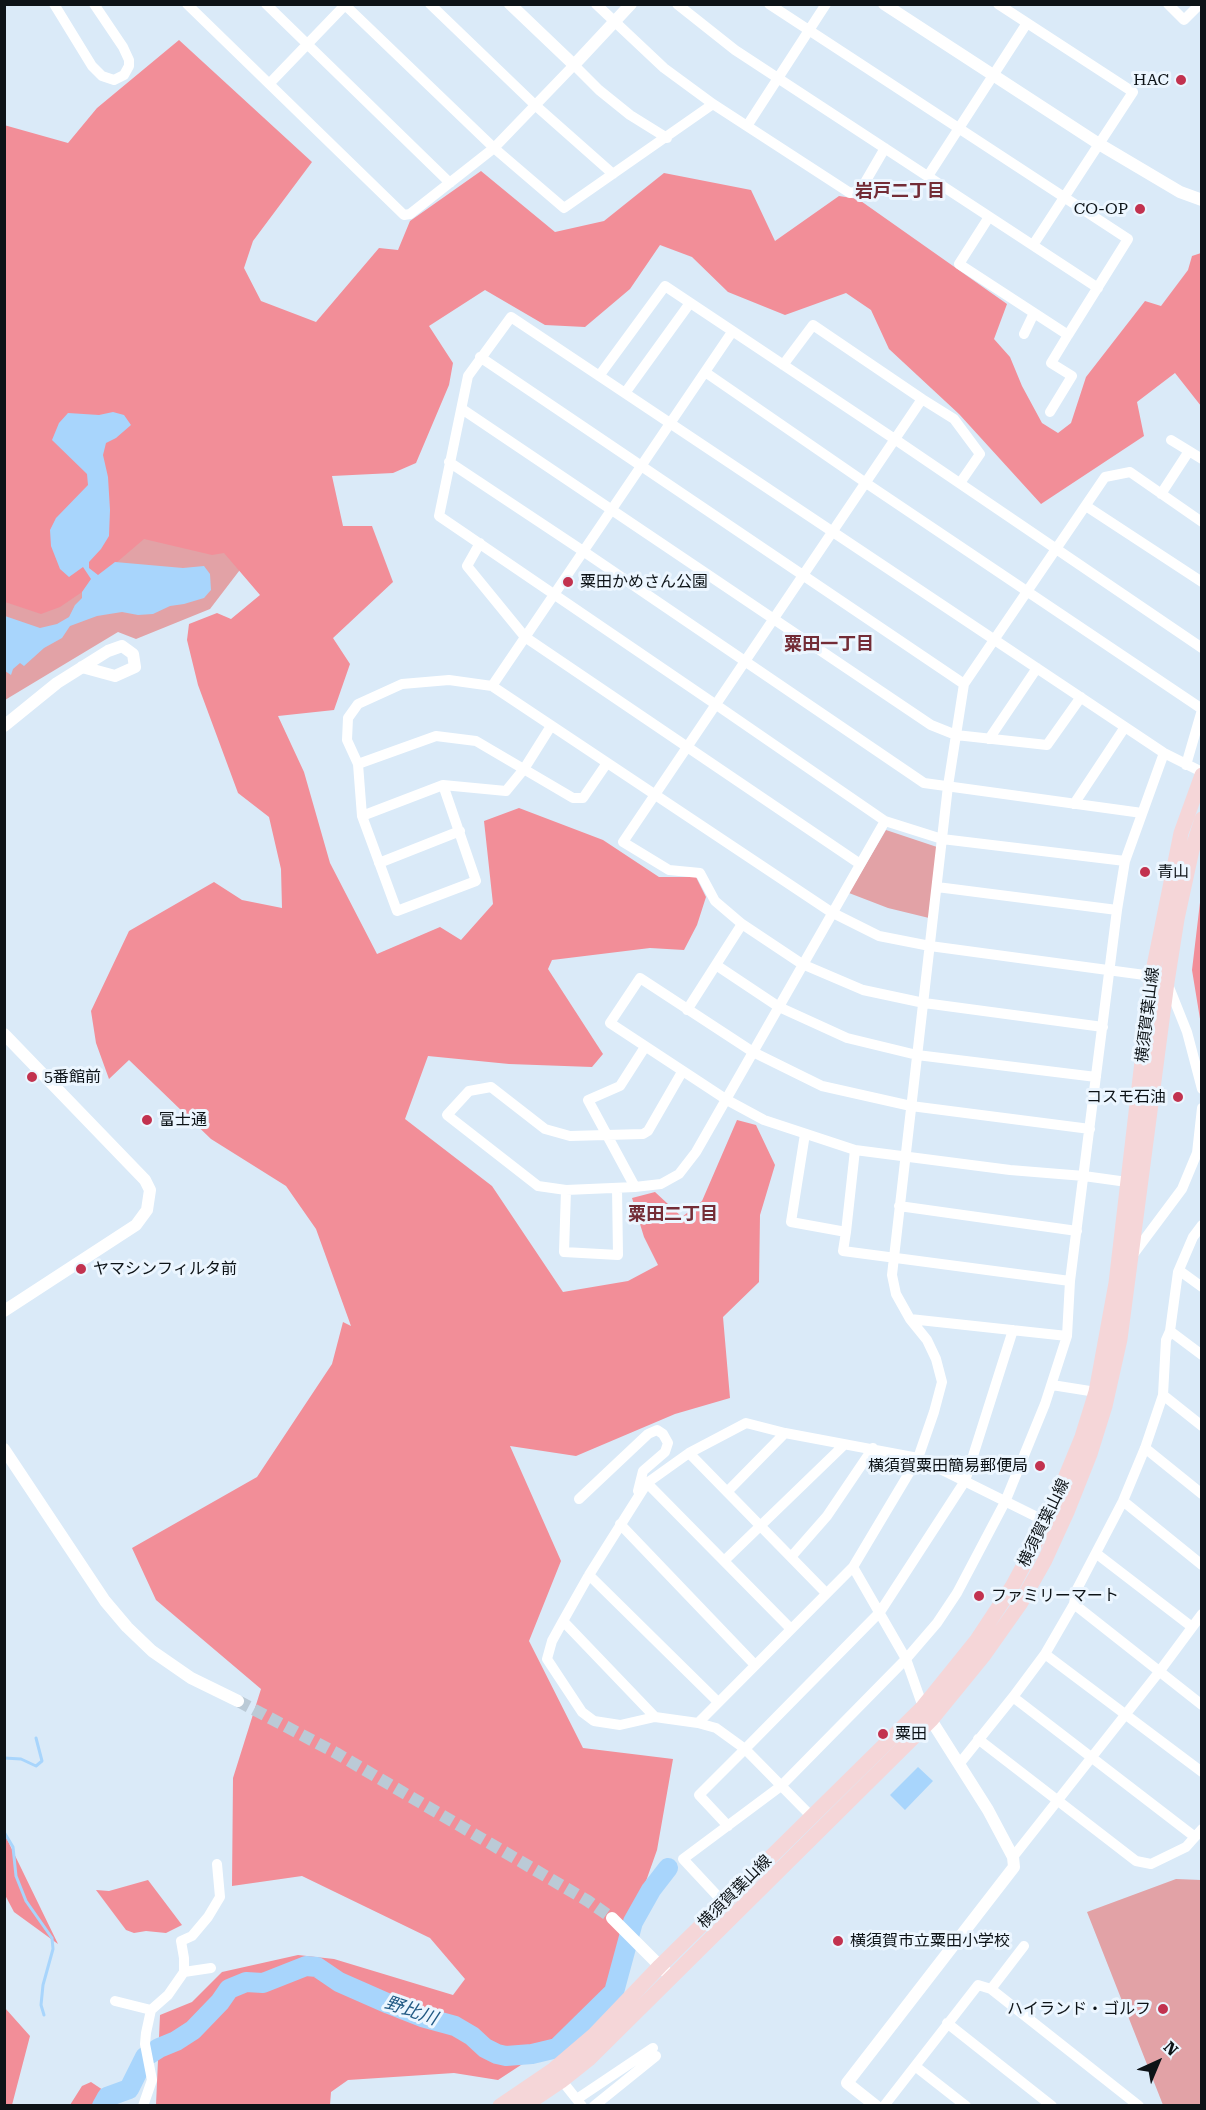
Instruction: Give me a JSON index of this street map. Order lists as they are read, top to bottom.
{
  "streets": {
    "main road": ["横須賀葉山線"]
  },
  "districts": ["岩戸二丁目", "粟田一丁目", "粟田二丁目"],
  "water": ["野比川"],
  "places": [
    "HAC",
    "CO-OP",
    "粟田かめさん公園",
    "青山",
    "5番館前",
    "コスモ石油",
    "富士通",
    "ヤマシンフィルタ前",
    "横須賀粟田簡易郵便局",
    "ファミリーマート",
    "粟田",
    "横須賀市立粟田小学校",
    "ハイランド・ゴルフ"
  ],
  "north": "top right"
}
